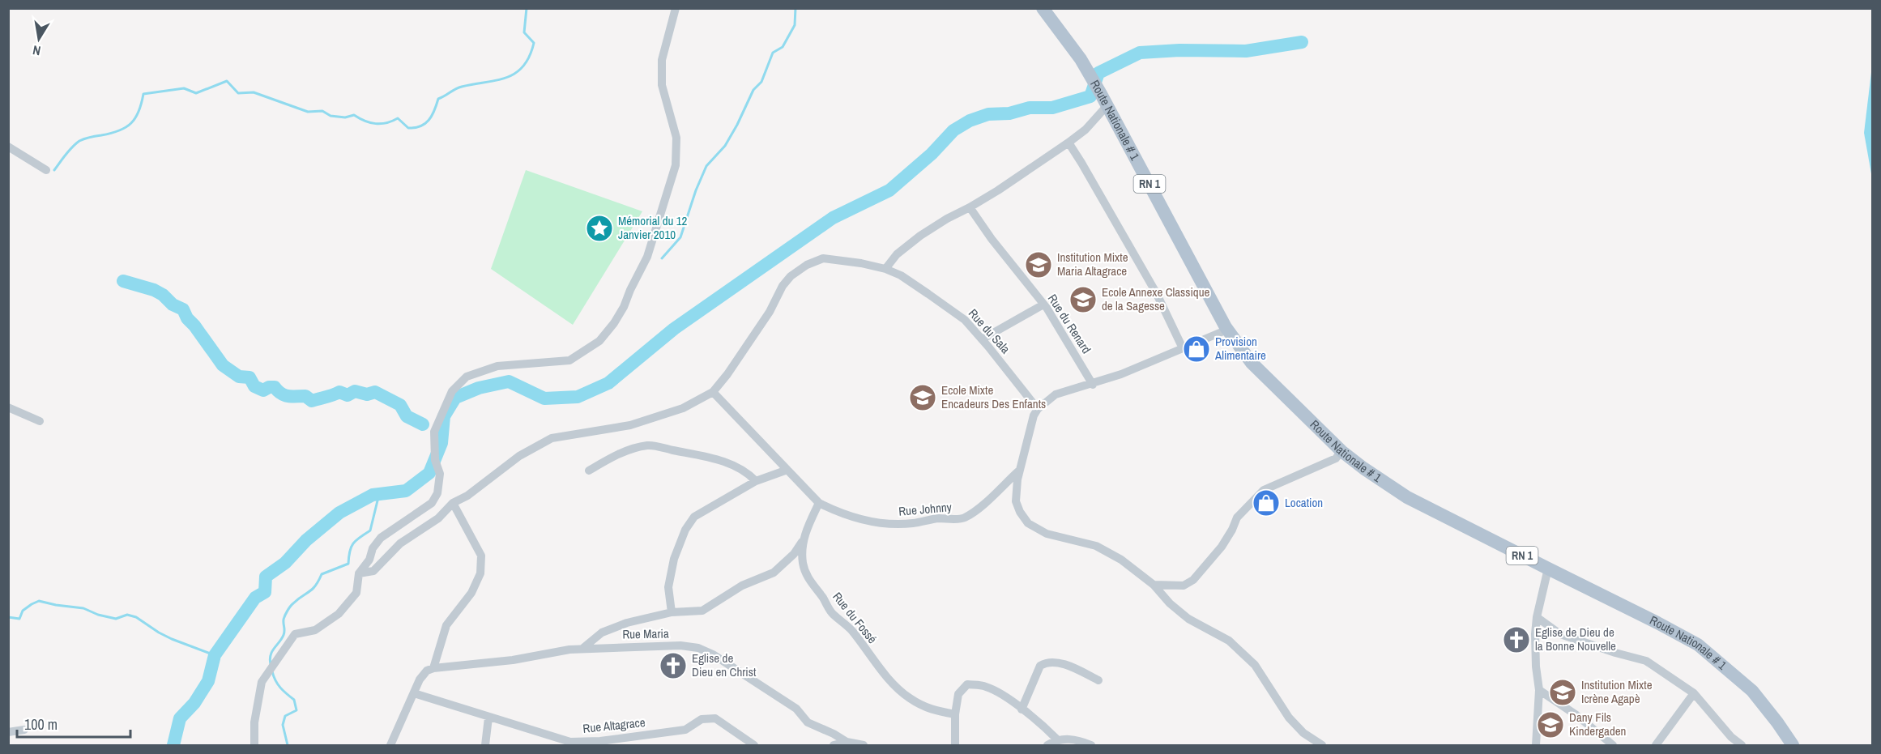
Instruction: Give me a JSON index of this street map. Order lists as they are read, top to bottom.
{
  "streets": {
    "main road": ["Route Nationale # 1", "RN 1"],
    "street": [
      "Rue du Renard",
      "Rue du Sala",
      "Rue Johnny",
      "Rue du Fossé",
      "Rue Maria",
      "Rue Altagrace"
    ]
  },
  "crossings": [
    ["Rue Johnny", "Rue du Fossé"]
  ],
  "places": {
    "place": ["Mémorial du 12 Janvier 2010"],
    "school or university": [
      "Institution Mixte Maria Altagrace",
      "Ecole Annexe Classique de la Sagesse",
      "Ecole Mixte Encadeurs Des Enfants",
      "Institution Mixte Icrène Agapè",
      "Dany Fils Kindergaden"
    ],
    "shop": ["Provision Alimentaire", "Location"],
    "church": ["Eglise de Dieu de la Bonne Nouvelle", "Eglise de Dieu en Christ"]
  },
  "scale_bar": "100 m",
  "north": "bottom"
}
